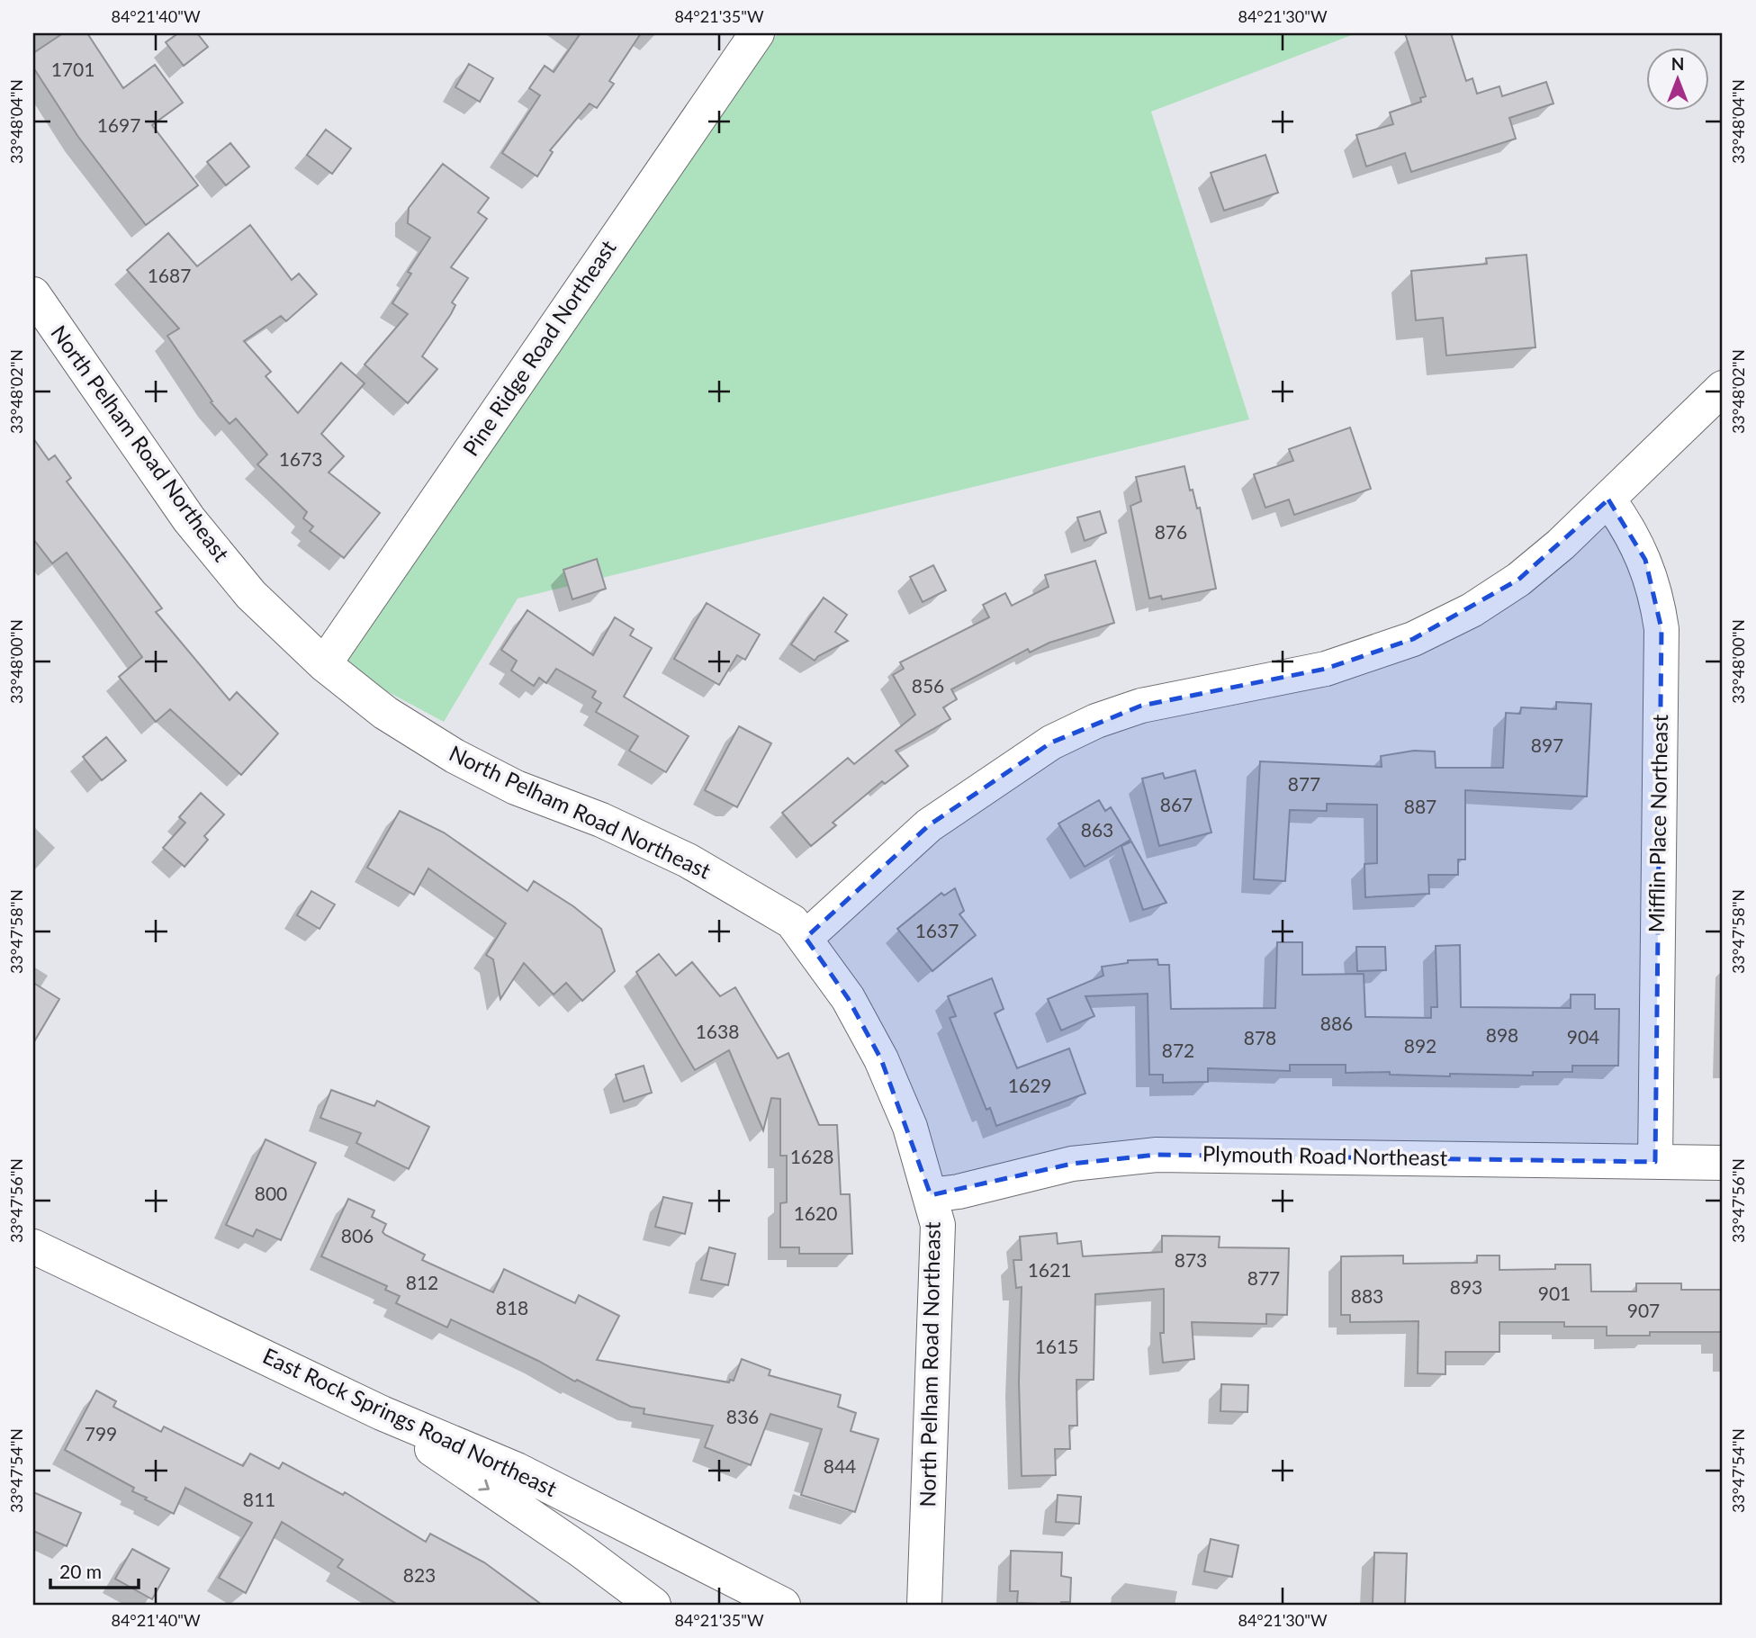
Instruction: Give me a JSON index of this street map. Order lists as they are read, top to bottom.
{
  "streets": {
    "street": [
      "Pine Ridge Road Northeast",
      "North Pelham Road Northeast",
      "Mifflin Place Northeast",
      "Plymouth Road Northeast",
      "East Rock Springs Road Northeast"
    ]
  },
  "crossings": [
    ["Pine Ridge Road Northeast", "North Pelham Road Northeast"],
    ["North Pelham Road Northeast", "Plymouth Road Northeast"],
    ["Mifflin Place Northeast", "Plymouth Road Northeast"]
  ],
  "house_numbers": [
    "1701",
    "1697",
    "1687",
    "1673",
    "876",
    "856",
    "897",
    "877",
    "867",
    "887",
    "863",
    "1637",
    "886",
    "1638",
    "898",
    "904",
    "878",
    "892",
    "872",
    "1629",
    "1628",
    "800",
    "1620",
    "806",
    "873",
    "1621",
    "877",
    "812",
    "893",
    "901",
    "883",
    "818",
    "907",
    "1615",
    "836",
    "799",
    "844",
    "811",
    "823"
  ],
  "scale_bar": "20 m",
  "north": "top",
  "coordinates": [
    "84°21'40\"W",
    "84°21'35\"W",
    "84°21'30\"W",
    "33°48'04\"N",
    "33°48'02\"N",
    "33°48'00\"N",
    "33°47'58\"N",
    "33°47'56\"N",
    "33°47'54\"N"
  ]
}
